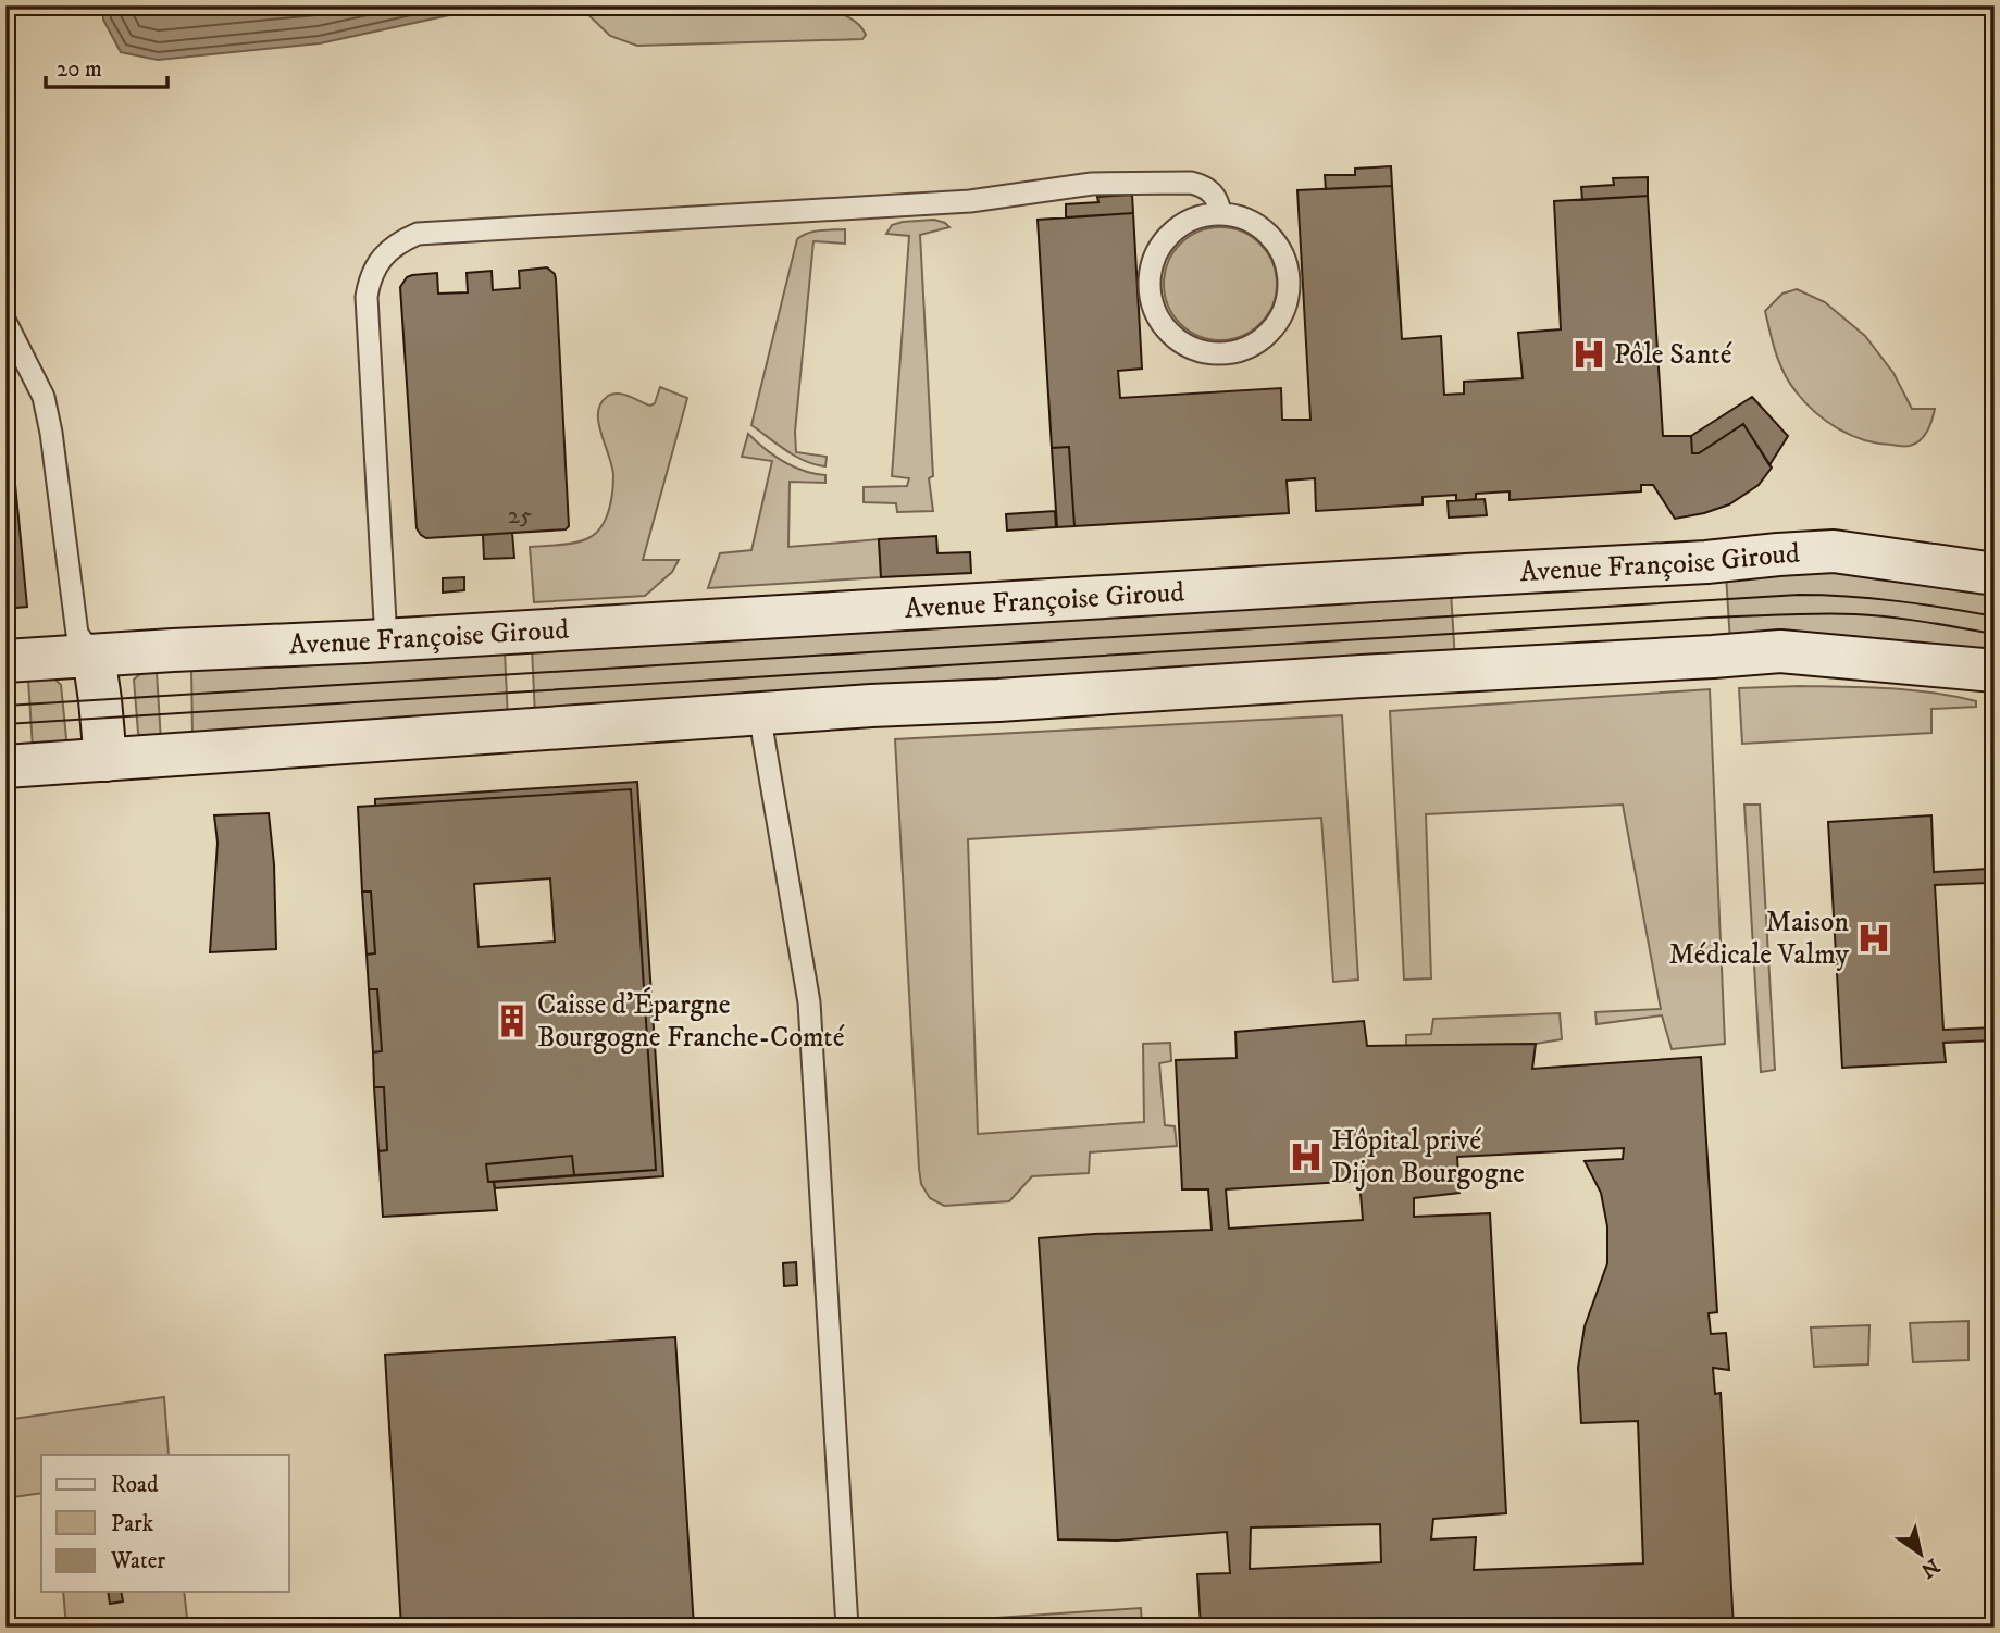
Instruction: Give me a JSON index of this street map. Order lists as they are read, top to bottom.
{
  "streets": {
    "street": ["Avenue Françoise Giroud"]
  },
  "places": {
    "hospital": ["Pôle Santé", "Maison Médicale Valmy", "Hôpital privé Dijon Bourgogne"],
    "building": ["Caisse d'Épargne Bourgogne Franche-Comté"]
  },
  "house_numbers": ["25"],
  "legend": ["Road", "Park", "Water"],
  "scale_bar": "20 m",
  "north": "bottom right"
}
